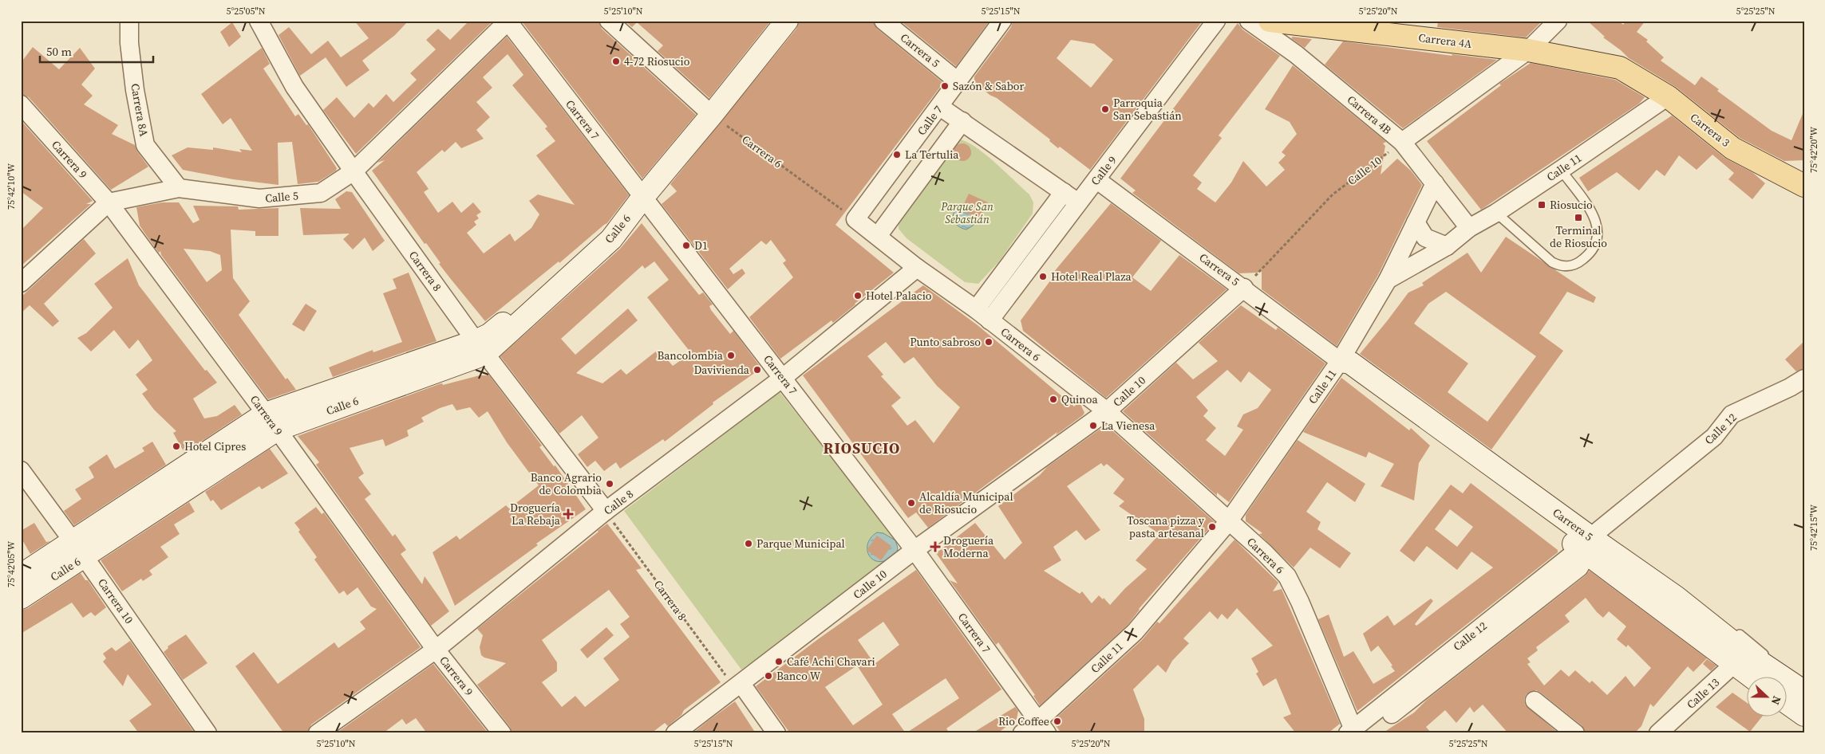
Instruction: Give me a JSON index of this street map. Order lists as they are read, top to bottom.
{
  "streets": {
    "main road": ["Carrera 4A", "Carrera 3"],
    "street": [
      "Carrera 5",
      "Carrera 8A",
      "Carrera 4B",
      "Carrera 7",
      "Calle 7",
      "Carrera 6",
      "Carrera 9",
      "Calle 11",
      "Calle 9",
      "Calle 10",
      "Calle 5",
      "Calle 6",
      "Carrera 8",
      "Calle 12",
      "Calle 8",
      "Carrera 10",
      "Calle 13"
    ]
  },
  "crossings": [
    ["Carrera 4A", "Carrera 3"],
    ["Carrera 5", "Calle 7"],
    ["Carrera 5", "Calle 11"],
    ["Carrera 5", "Calle 9"],
    ["Carrera 5", "Calle 10"],
    ["Carrera 5", "Calle 12"],
    ["Carrera 5", "Calle 13"],
    ["Carrera 8A", "Calle 5"],
    ["Carrera 4B", "Calle 11"],
    ["Carrera 4B", "Calle 10"],
    ["Carrera 7", "Calle 11"],
    ["Carrera 7", "Calle 10"],
    ["Carrera 7", "Calle 5"],
    ["Carrera 7", "Calle 6"],
    ["Carrera 7", "Calle 8"],
    ["Calle 7", "Carrera 6"],
    ["Carrera 3", "Calle 11"],
    ["Carrera 6", "Calle 11"],
    ["Carrera 6", "Calle 9"],
    ["Carrera 6", "Calle 10"],
    ["Carrera 6", "Calle 6"],
    ["Carrera 6", "Calle 12"],
    ["Carrera 6", "Calle 8"],
    ["Carrera 9", "Calle 5"],
    ["Carrera 9", "Calle 6"],
    ["Carrera 9", "Calle 8"],
    ["Calle 10", "Carrera 8"],
    ["Calle 5", "Carrera 8"],
    ["Calle 6", "Carrera 8"],
    ["Calle 6", "Carrera 10"],
    ["Carrera 8", "Calle 8"]
  ],
  "districts": ["RIOSUCIO"],
  "parks": ["Parque San Sebastián"],
  "places": {
    "other": [
      "4-72 Riosucio",
      "Sazón & Sabor",
      "Parroquia San Sebastián",
      "La Tertulia",
      "D1",
      "Hotel Real Plaza",
      "Hotel Palacio",
      "Punto sabroso",
      "Bancolombia",
      "Davivienda",
      "Quinoa",
      "La Vienesa",
      "Hotel Cipres",
      "Banco Agrario de Colombia",
      "Alcaldía Municipal de Riosucio",
      "Toscana pizza y pasta artesanal",
      "Parque Municipal",
      "Café Achi Chavari",
      "Banco W",
      "Rio Coffee"
    ],
    "transit": ["Riosucio", "Terminal de Riosucio"],
    "health": ["Droguería La Rebaja", "Droguería Moderna"]
  },
  "scale_bar": "50 m",
  "north": "right",
  "coordinates": [
    "5°25'05\"N",
    "5°25'10\"N",
    "5°25'15\"N",
    "5°25'20\"N",
    "5°25'25\"N",
    "75°42'20\"W",
    "75°42'10\"W",
    "75°42'15\"W",
    "75°42'05\"W"
  ]
}
